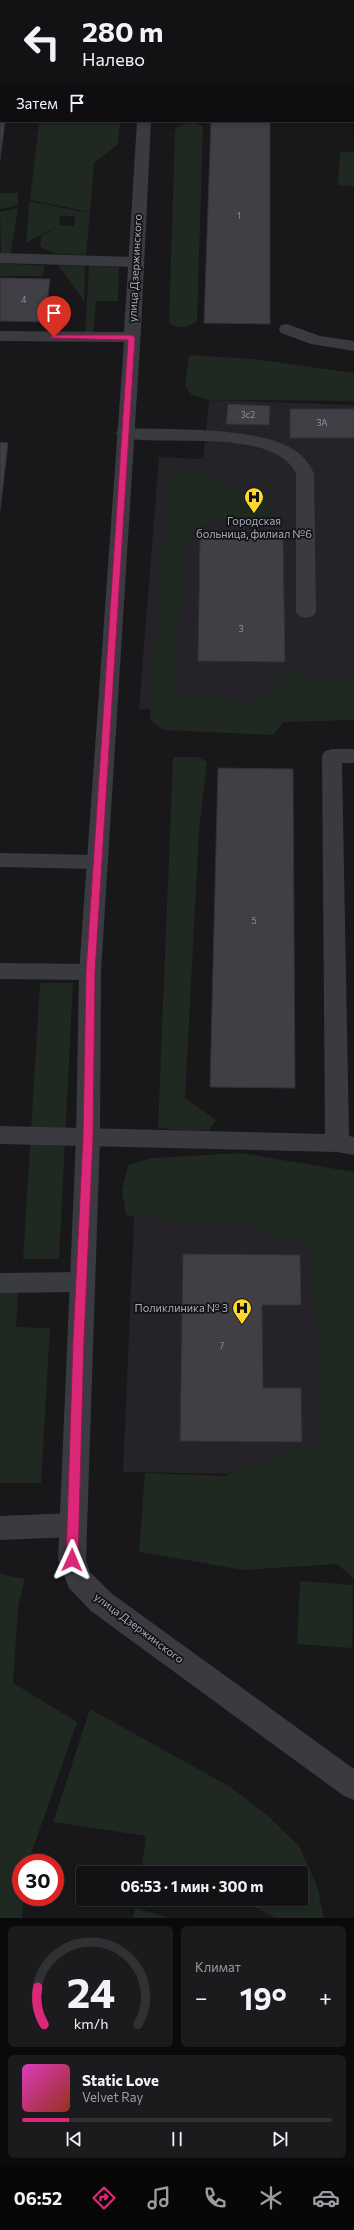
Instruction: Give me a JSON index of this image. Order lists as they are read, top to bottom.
{
  "streets": {
    "street": ["улица Дзержинского"]
  },
  "places": {
    "hospital": ["Городская больница, филиал №6", "Поликлиника № 3"]
  },
  "house_numbers": [
    "1",
    "4",
    "3с2",
    "3А",
    "3",
    "5",
    "7"
  ],
  "page": {
    "turn": ["280 m", "Налево"],
    "then": "Затем",
    "limit": "30",
    "trip": "06:53 · 1 мин · 300 m",
    "tile": "Климат",
    "heat": ["−", "19°", "+"],
    "song": ["Static Love", "Velvet Ray"],
    "tabs": "06:52",
    "gauge": ["24", "km/h"]
  }
}
